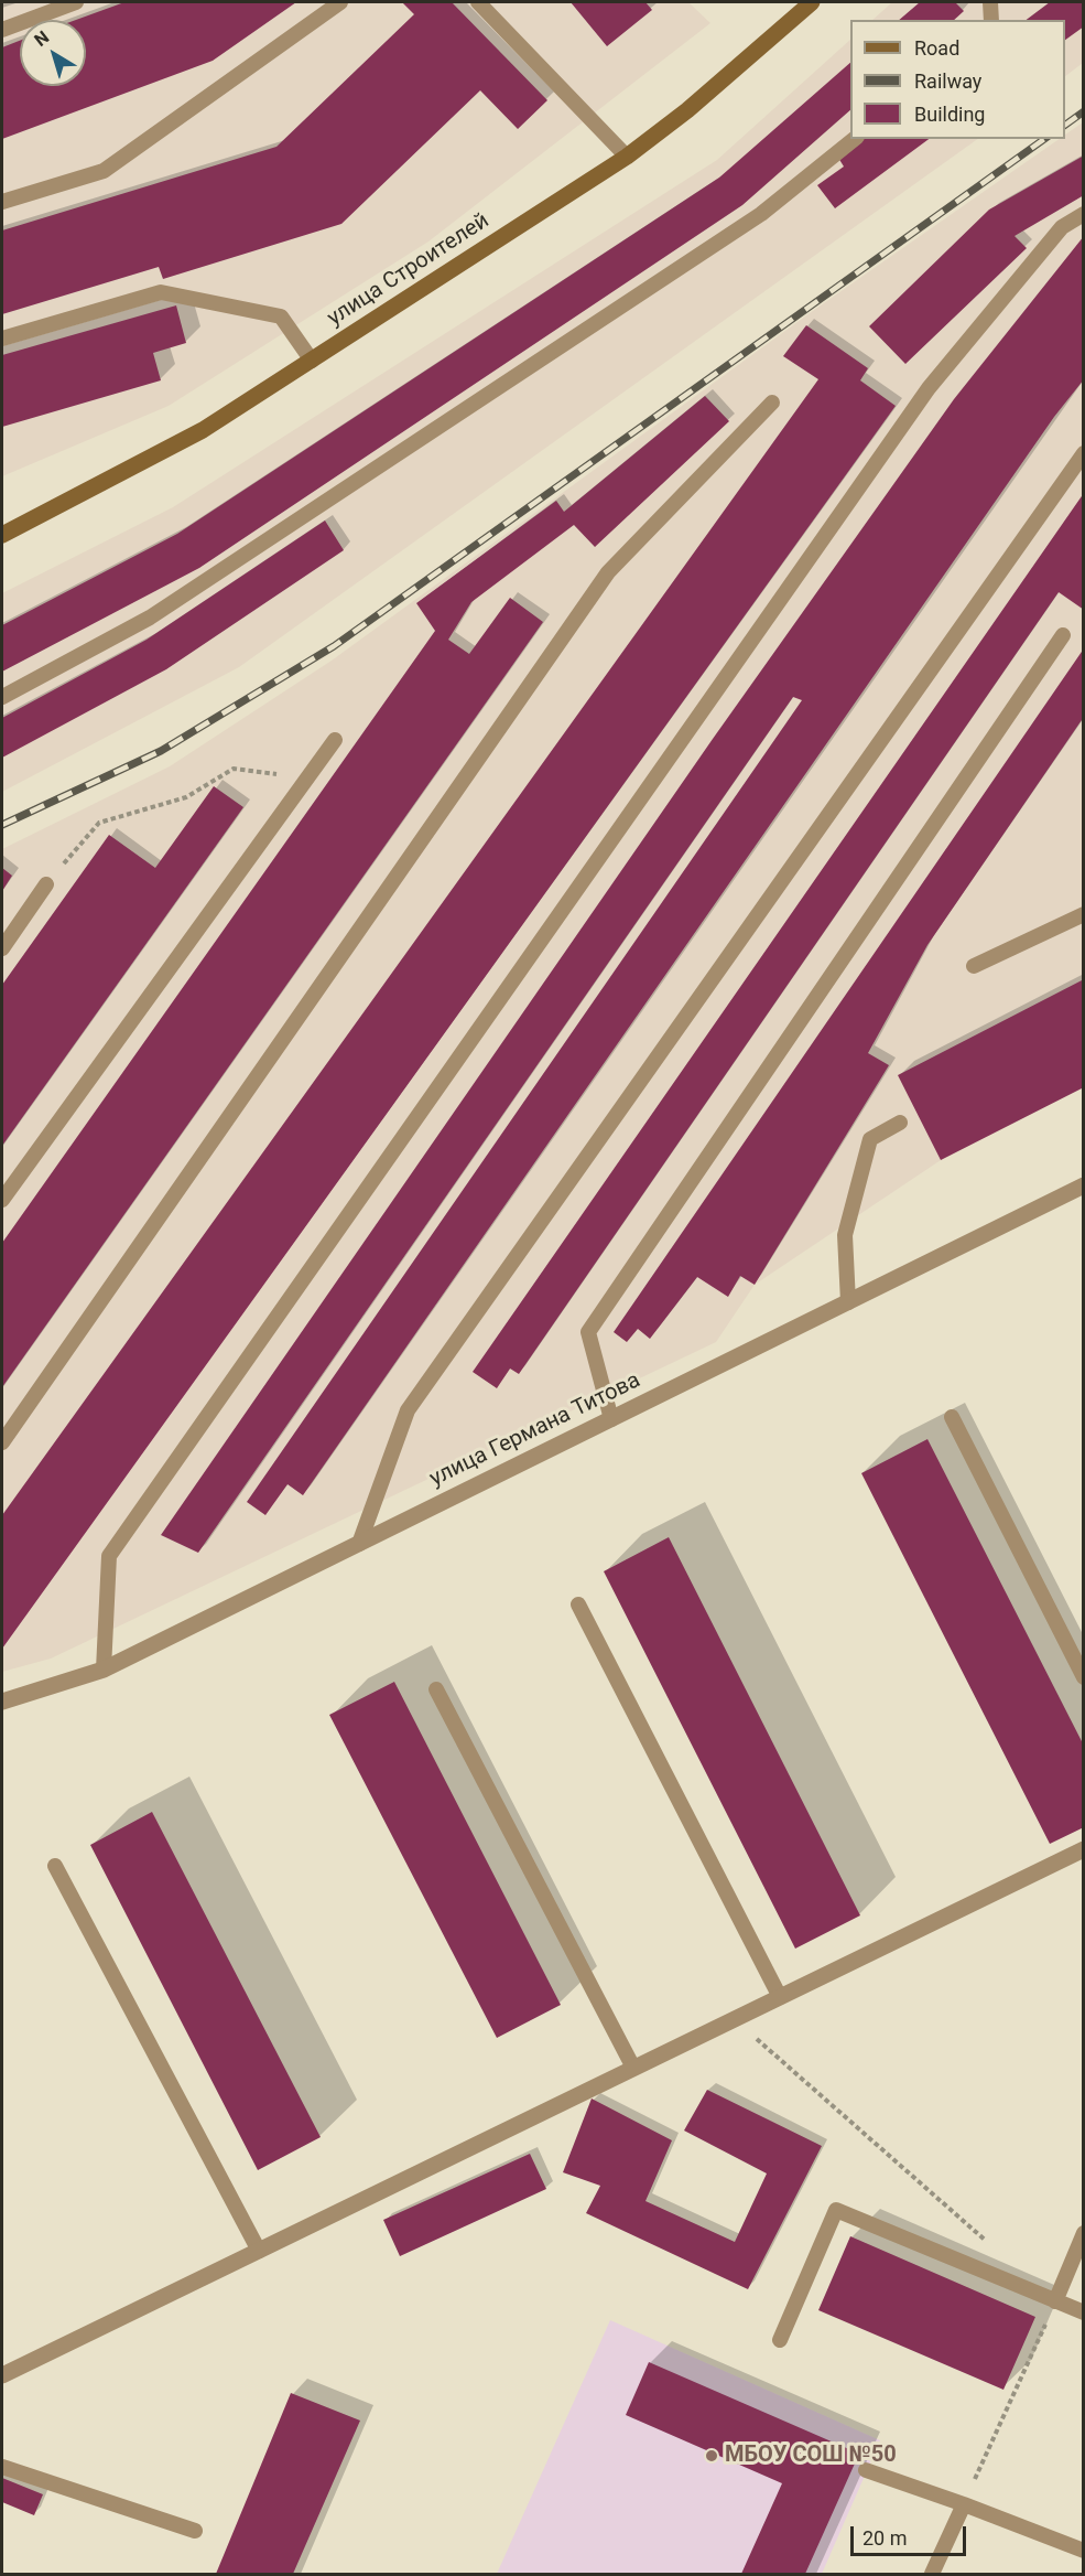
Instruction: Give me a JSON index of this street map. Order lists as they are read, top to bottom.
{
  "streets": {
    "main road": ["улица Строителей"],
    "street": ["улица Германа Титова"]
  },
  "places": ["МБОУ СОШ №50"],
  "legend": ["Road", "Railway", "Building"],
  "scale_bar": "20 m",
  "north": "top left"
}
